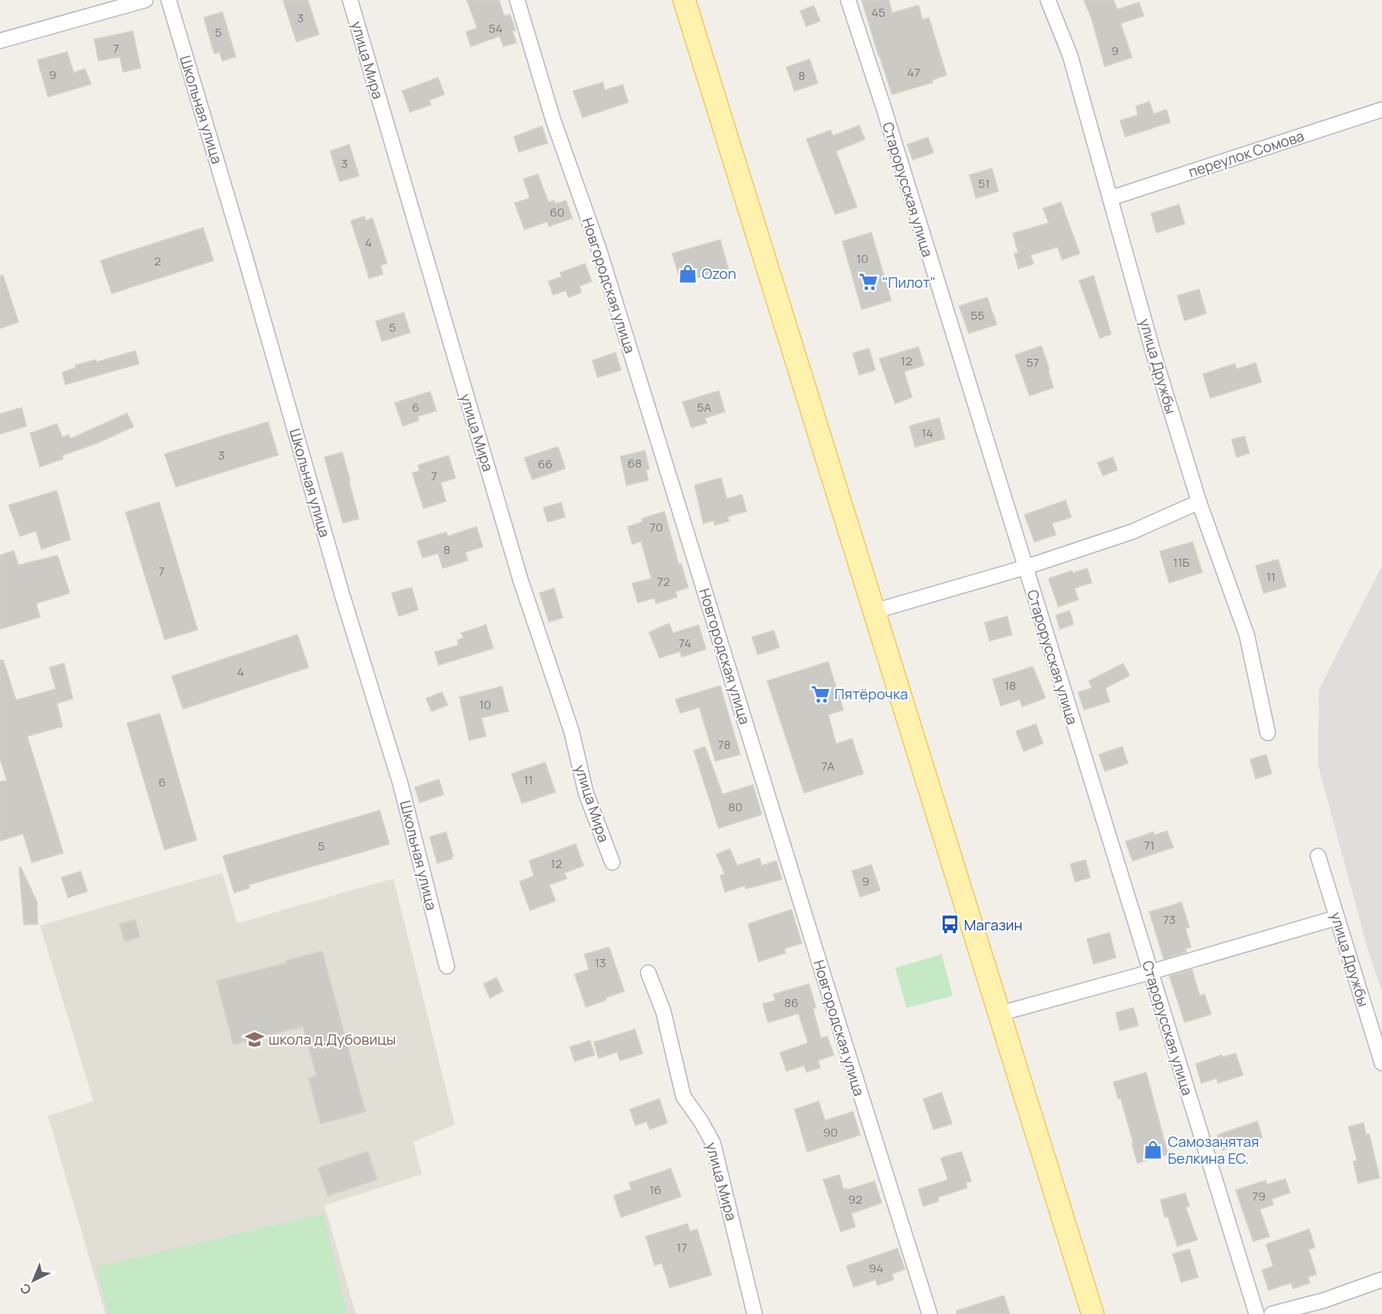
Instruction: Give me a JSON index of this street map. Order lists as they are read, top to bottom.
{
  "streets": {
    "street": [
      "улица Мира",
      "Школьная улица",
      "переулок Сомова",
      "Старорусская улица",
      "Новгородская улица",
      "улица Дружбы"
    ]
  },
  "crossings": [
    ["переулок Сомова", "улица Дружбы"]
  ],
  "places": {
    "shop": ["Ozon", "Самозанятая Белкина ЕС."],
    "supermarket": ["\"Пилот\"", "Пятёрочка"],
    "bus stop": ["Магазин"],
    "school or university": ["школа д.Дубовицы"]
  },
  "house_numbers": [
    "45",
    "3",
    "54",
    "5",
    "7",
    "9",
    "47",
    "9",
    "8",
    "3",
    "51",
    "60",
    "4",
    "10",
    "2",
    "55",
    "5",
    "12",
    "57",
    "6",
    "5А",
    "14",
    "3",
    "68",
    "66",
    "7",
    "70",
    "8",
    "11Б",
    "7",
    "11",
    "72",
    "74",
    "4",
    "18",
    "10",
    "78",
    "7А",
    "11",
    "6",
    "80",
    "71",
    "5",
    "12",
    "9",
    "73",
    "13",
    "86",
    "90",
    "16",
    "79",
    "92",
    "17",
    "94"
  ],
  "north": "bottom left"
}
